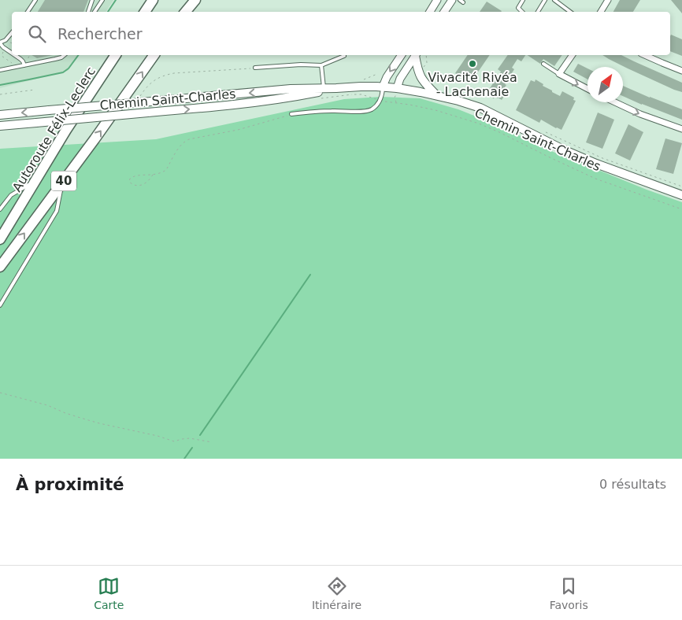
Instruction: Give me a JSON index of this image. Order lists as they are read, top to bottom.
{
  "streets": {
    "highway": ["Autoroute Félix-Leclerc", "40"],
    "main road": ["Chemin Saint-Charles"]
  },
  "places": ["Vivacité Rivéa - Lachenaie"],
  "north": "top right",
  "page": {
    "search": "Rechercher",
    "heading": ["À proximité", "0 résultats"],
    "nav": ["Carte", "Itinéraire", "Favoris"]
  }
}
